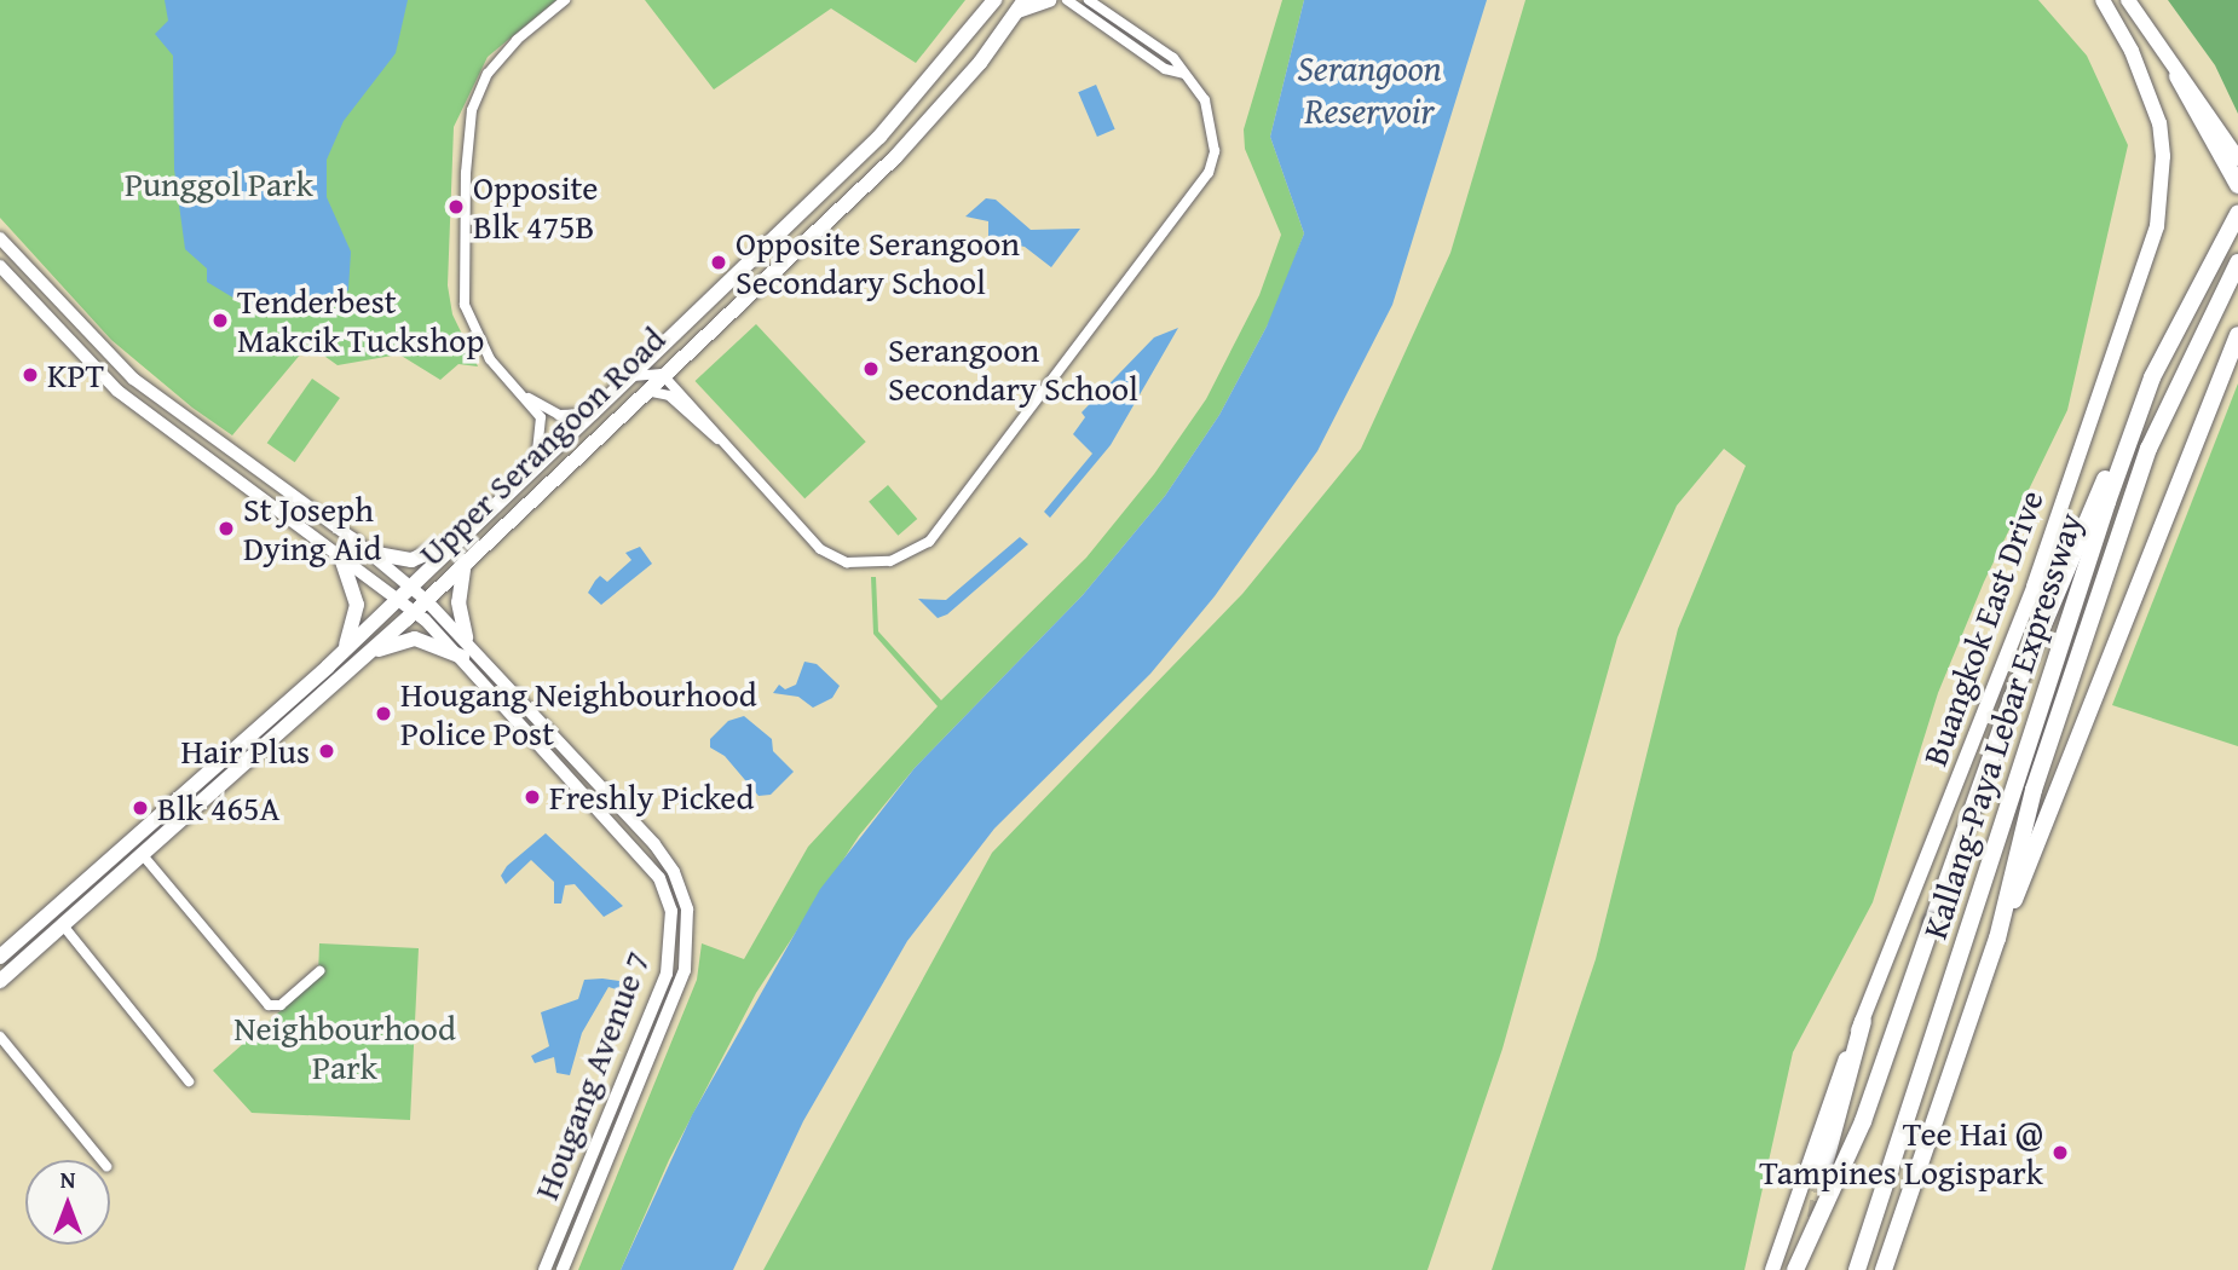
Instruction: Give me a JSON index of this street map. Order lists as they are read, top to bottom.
{
  "streets": {
    "highway": ["Kallang-Paya Lebar Expressway"],
    "main road": ["Upper Serangoon Road", "Buangkok East Drive", "Hougang Avenue 7"]
  },
  "crossings": [
    ["Upper Serangoon Road", "Hougang Avenue 7"]
  ],
  "water": ["Serangoon Reservoir"],
  "parks": ["Punggol Park", "Neighbourhood Park"],
  "places": [
    "Opposite Blk 475B",
    "Opposite Serangoon Secondary School",
    "Tenderbest Makcik Tuckshop",
    "Serangoon Secondary School",
    "KPT",
    "St Joseph Dying Aid",
    "Hougang Neighbourhood Police Post",
    "Hair Plus",
    "Freshly Picked",
    "Blk 465A",
    "Tee Hai @ Tampines Logispark"
  ],
  "north": "top"
}
